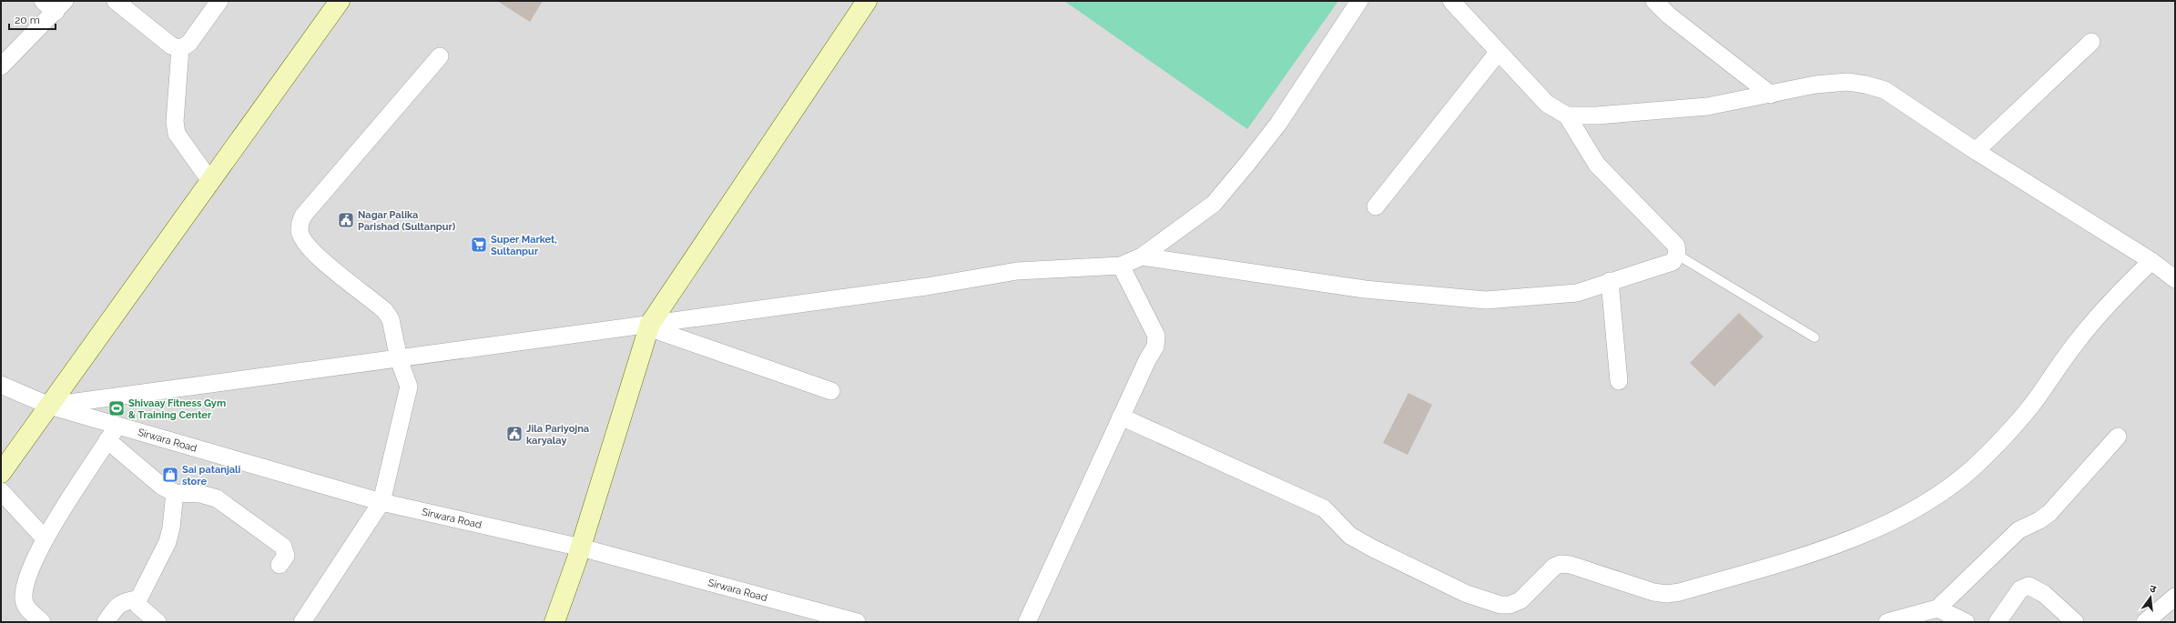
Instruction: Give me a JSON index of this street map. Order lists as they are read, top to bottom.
{
  "streets": {
    "street": ["Sirwara Road"]
  },
  "places": {
    "public building": ["Nagar Palika Parishad (Sultanpur)", "Jila Pariyojna karyalay"],
    "supermarket": ["Super Market, Sultanpur"],
    "sports": ["Shivaay Fitness Gym & Training Center"],
    "shop": ["Sai patanjali store"]
  },
  "scale_bar": "20 m",
  "north": "top"
}
